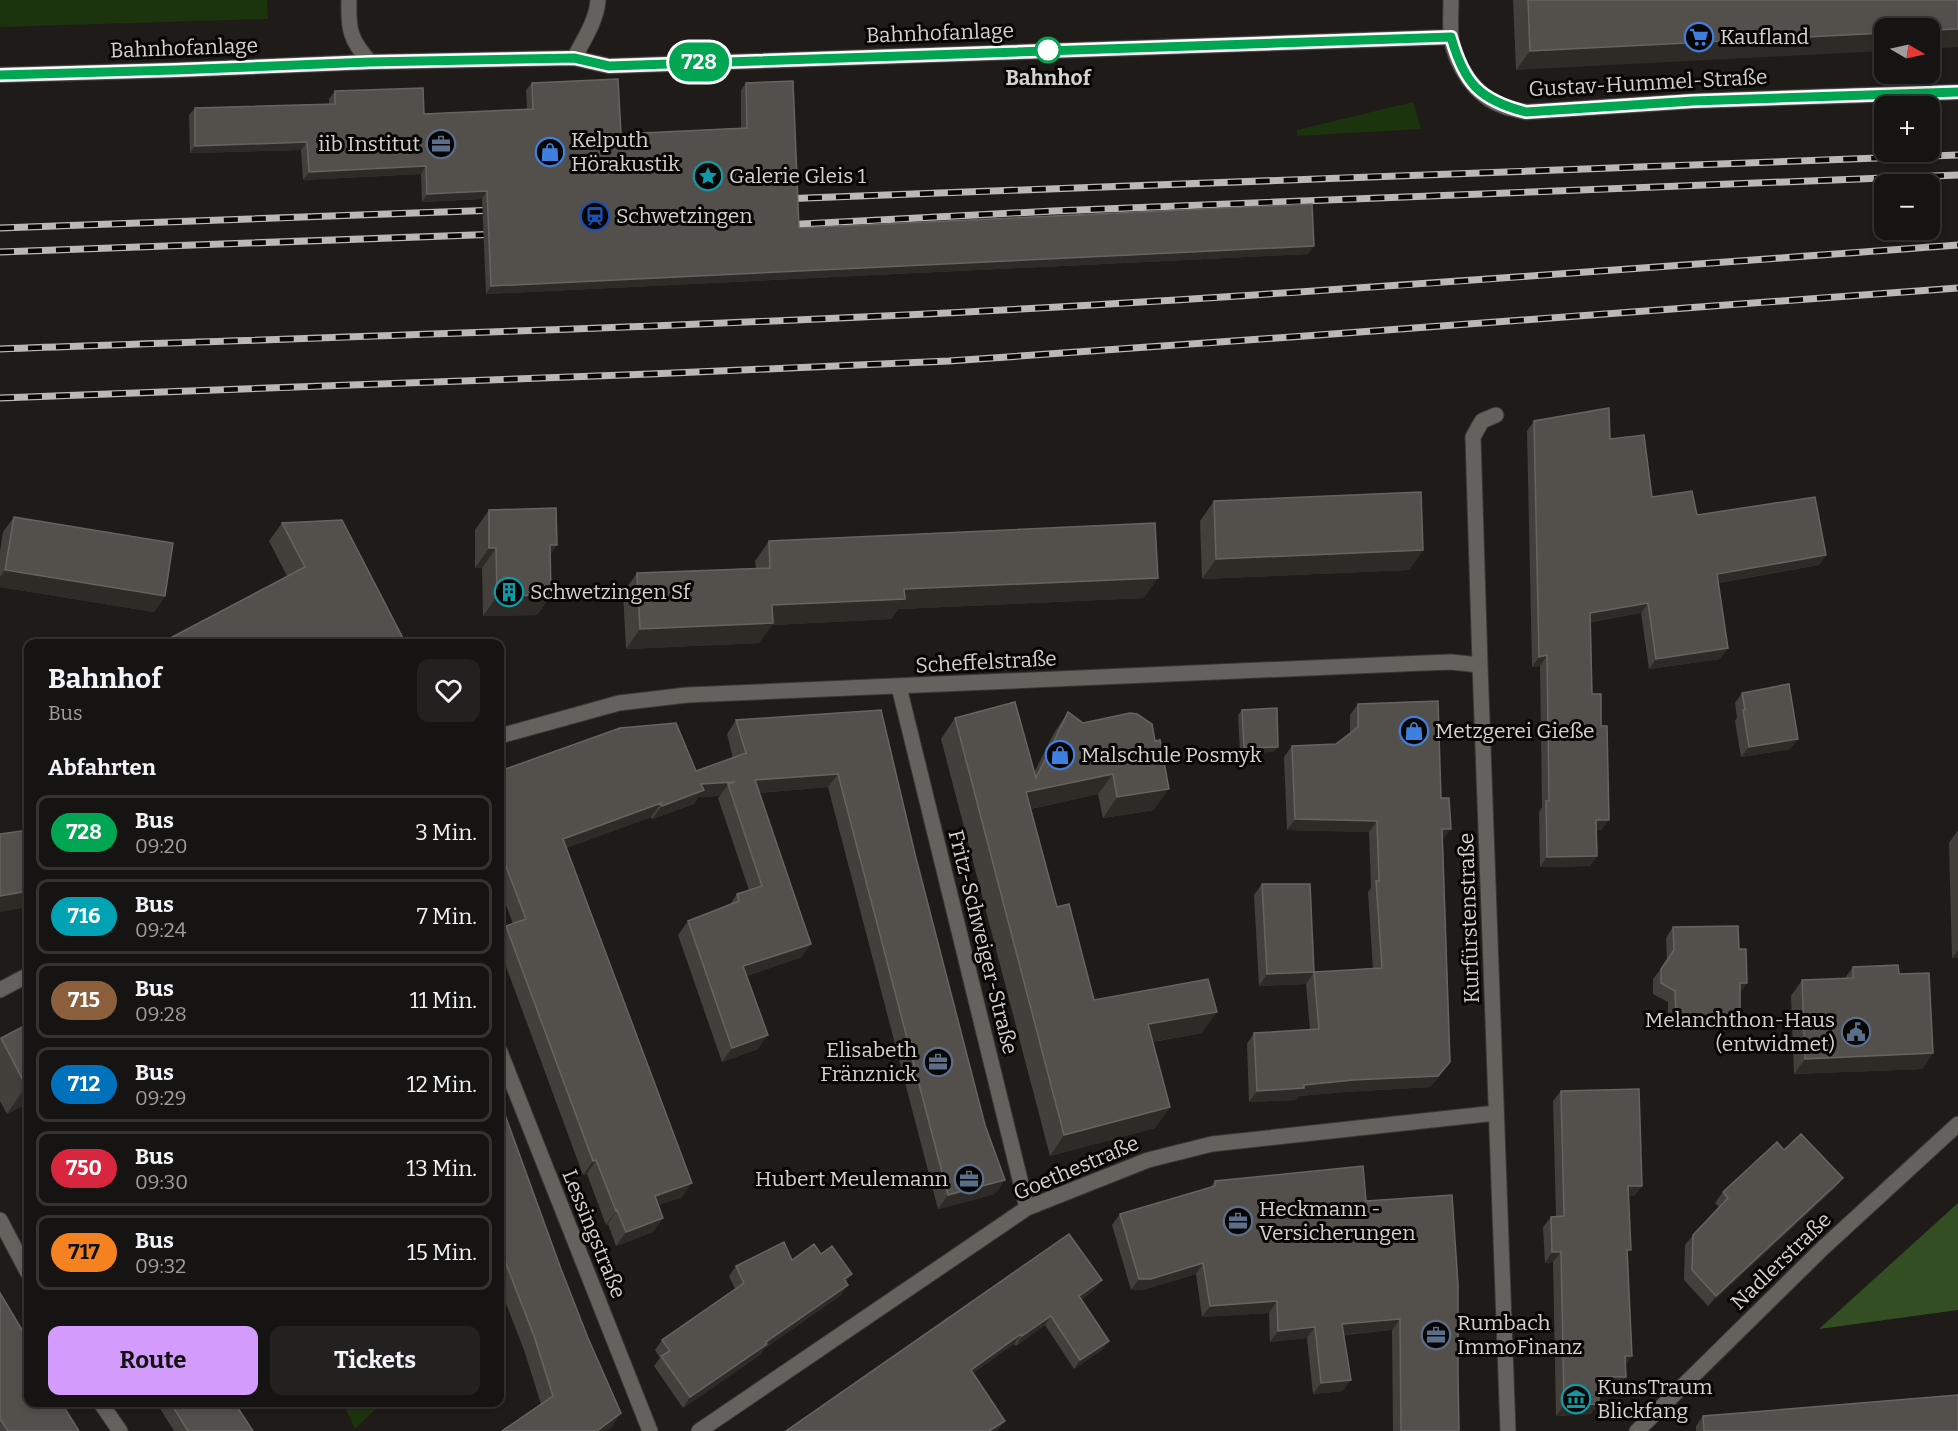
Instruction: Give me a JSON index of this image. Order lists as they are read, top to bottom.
{
  "streets": {
    "street": [
      "Bahnhofanlage",
      "Gustav-Hummel-Straße",
      "Scheffelstraße",
      "Kurfürstenstraße",
      "Fritz-Schweiger-Straße",
      "Goethestraße",
      "Lessingstraße",
      "Nadlerstraße"
    ]
  },
  "crossings": [
    ["Bahnhofanlage", "Gustav-Hummel-Straße"],
    ["Scheffelstraße", "Kurfürstenstraße"],
    ["Scheffelstraße", "Fritz-Schweiger-Straße"],
    ["Kurfürstenstraße", "Goethestraße"],
    ["Fritz-Schweiger-Straße", "Goethestraße"]
  ],
  "places": {
    "supermarket": ["Kaufland"],
    "other": ["Bahnhof"],
    "office": [
      "iib Institut",
      "Elisabeth Fränznick",
      "Hubert Meulemann",
      "Heckmann - Versicherungen",
      "Rumbach ImmoFinanz"
    ],
    "shop": ["Kelputh Hörakustik", "Metzgerei Gieße", "Malschule Posmyk"],
    "place": ["Galerie Gleis 1"],
    "station": ["Schwetzingen"],
    "building": ["Schwetzingen Sf"],
    "public building": ["Melanchthon-Haus (entwidmet)"],
    "museum": ["KunsTraum Blickfang"]
  },
  "lines": ["bus line 728"],
  "north": "right",
  "page": {
    "on_map": "728",
    "map_buttons": ["+", "−"],
    "heading": [
      ["Bahnhof", "Bus"],
      "Abfahrten"
    ],
    "list": [
      {
        "mark": "728",
        "name": "Bus",
        "note": "09:20",
        "value": "3 Min."
      },
      {
        "mark": "716",
        "name": "Bus",
        "note": "09:24",
        "value": "7 Min."
      },
      {
        "mark": "715",
        "name": "Bus",
        "note": "09:28",
        "value": "11 Min."
      },
      {
        "mark": "712",
        "name": "Bus",
        "note": "09:29",
        "value": "12 Min."
      },
      {
        "mark": "750",
        "name": "Bus",
        "note": "09:30",
        "value": "13 Min."
      },
      {
        "mark": "717",
        "name": "Bus",
        "note": "09:32",
        "value": "15 Min."
      }
    ],
    "buttons": ["Route", "Tickets"]
  }
}
